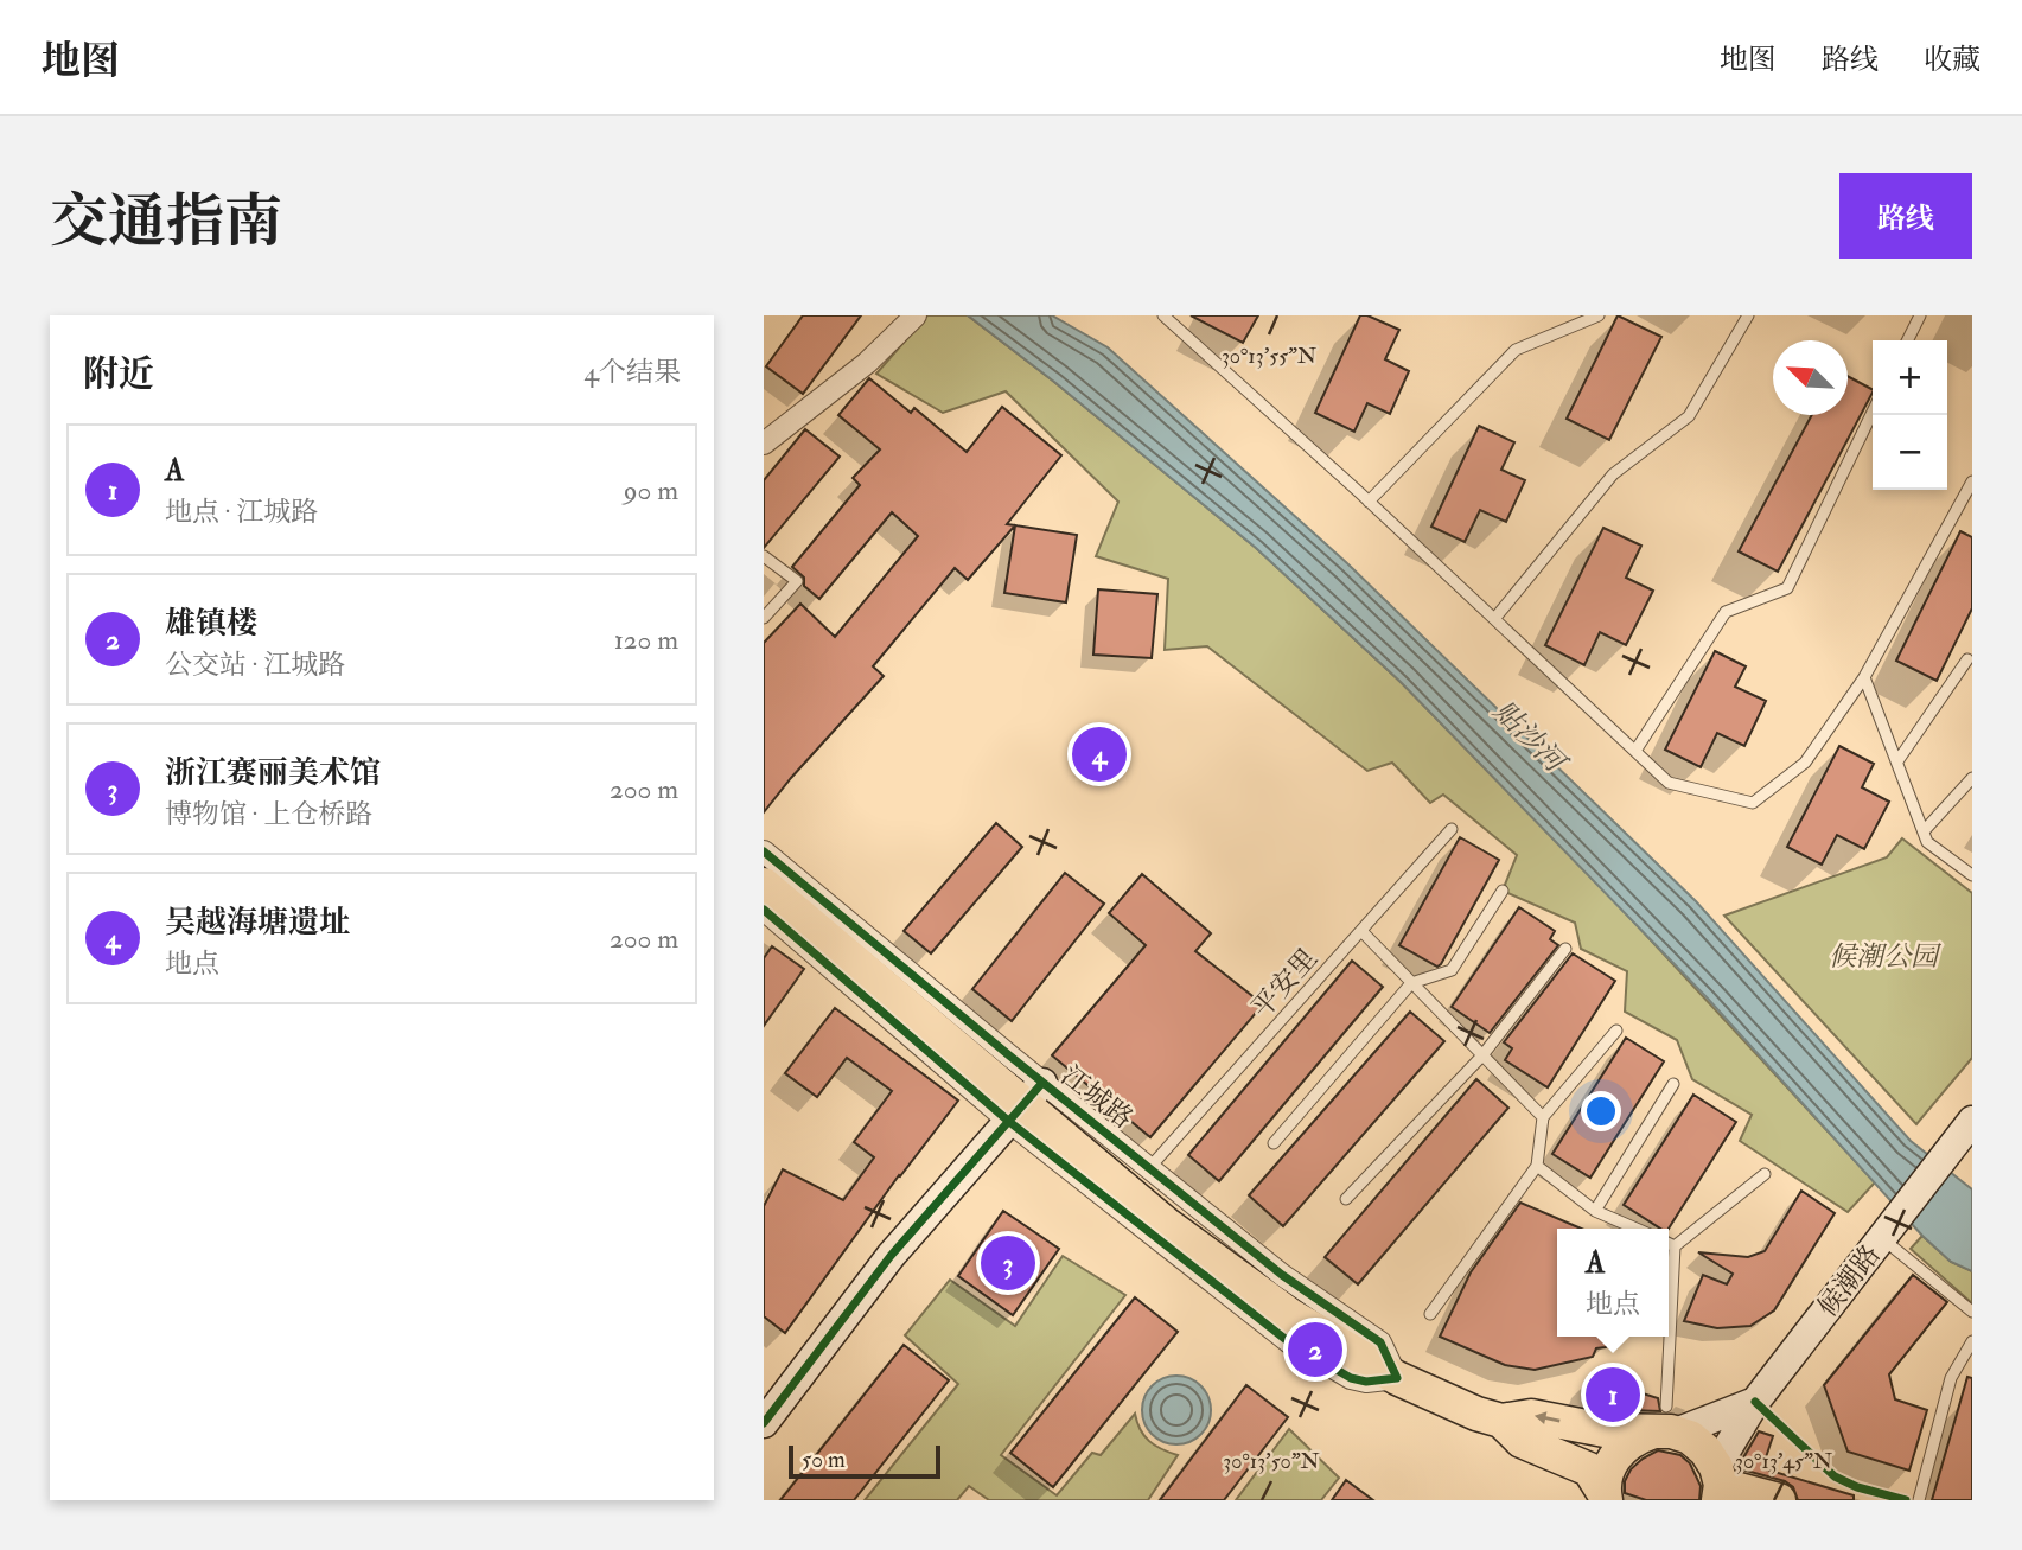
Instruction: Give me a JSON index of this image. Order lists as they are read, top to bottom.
{
  "streets": {
    "main road": ["江城路"],
    "street": ["候潮路"],
    "lane": ["平安里"]
  },
  "crossings": [
    ["平安里", "江城路"]
  ],
  "water": ["贴沙河"],
  "parks": ["候潮公园"],
  "scale_bar": "50 m",
  "north": "top left",
  "page": {
    "header": "地图",
    "nav": ["地图", "路线", "收藏"],
    "buttons": "路线",
    "title": "交通指南",
    "heading": ["附近", "4个结果"],
    "map_buttons": ["+", "−"],
    "list": [
      {
        "mark": "1",
        "name": "A",
        "note": "地点 · 江城路",
        "value": "90 m"
      },
      {
        "mark": "2",
        "name": "雄镇楼",
        "note": "公交站 · 江城路",
        "value": "120 m"
      },
      {
        "mark": "3",
        "name": "浙江赛丽美术馆",
        "note": "博物馆 · 上仓桥路",
        "value": "200 m"
      },
      {
        "mark": "4",
        "name": "吴越海塘遗址",
        "note": "地点",
        "value": "200 m"
      }
    ],
    "pins": [
      "4",
      "3",
      "2",
      "1"
    ],
    "popup": ["A", "地点"],
    "scale": "50 m"
  },
  "coordinates": ["30°13'55\"N", "30°13'50\"N", "30°13'45\"N"]
}
